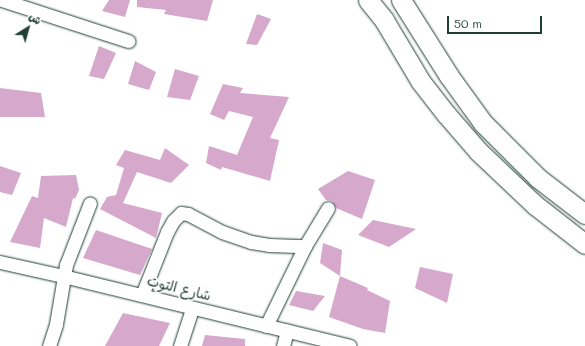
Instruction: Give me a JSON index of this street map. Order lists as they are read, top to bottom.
{
  "streets": {
    "street": ["شارع التوت"]
  },
  "scale_bar": "50 m",
  "north": "top right"
}
